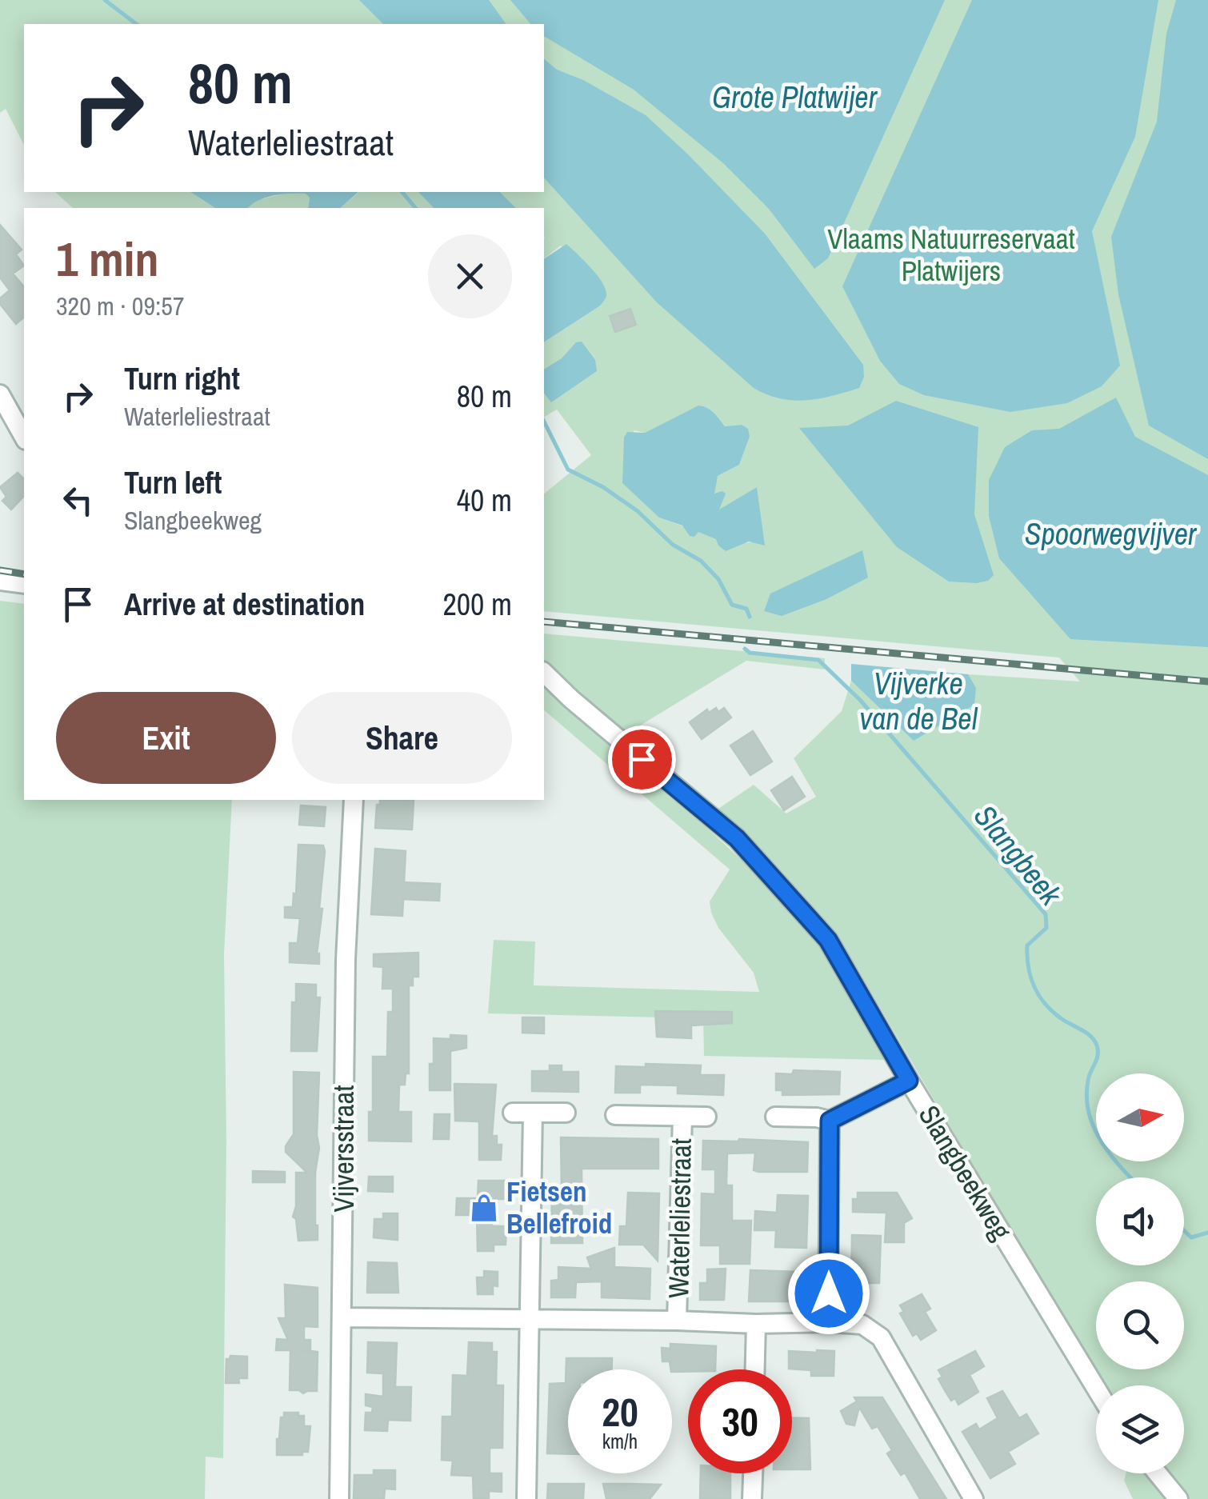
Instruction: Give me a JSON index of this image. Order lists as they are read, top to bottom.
{
  "streets": {
    "street": ["Vijversstraat", "Slangbeekweg", "Waterleliestraat"]
  },
  "crossings": [
    ["Vijversstraat", "Waterleliestraat"]
  ],
  "water": [
    "Grote Platwijer",
    "Spoorwegvijver",
    "Vijverke van de Bel",
    "Slangbeek"
  ],
  "parks": ["Vlaams Natuurreservaat Platwijers"],
  "places": {
    "shop": ["Fietsen Bellefroid"]
  },
  "north": "right",
  "page": {
    "turn": ["80 m", "Waterleliestraat"],
    "heading": ["1 min", "320 m · 09:57"],
    "list": [
      {
        "name": "Turn right",
        "note": "Waterleliestraat",
        "value": "80 m"
      },
      {
        "name": "Turn left",
        "note": "Slangbeekweg",
        "value": "40 m"
      },
      {
        "name": "Arrive at destination",
        "value": "200 m"
      }
    ],
    "buttons": ["Exit", "Share"],
    "speed": "20 km/h",
    "limit": "30"
  }
}
